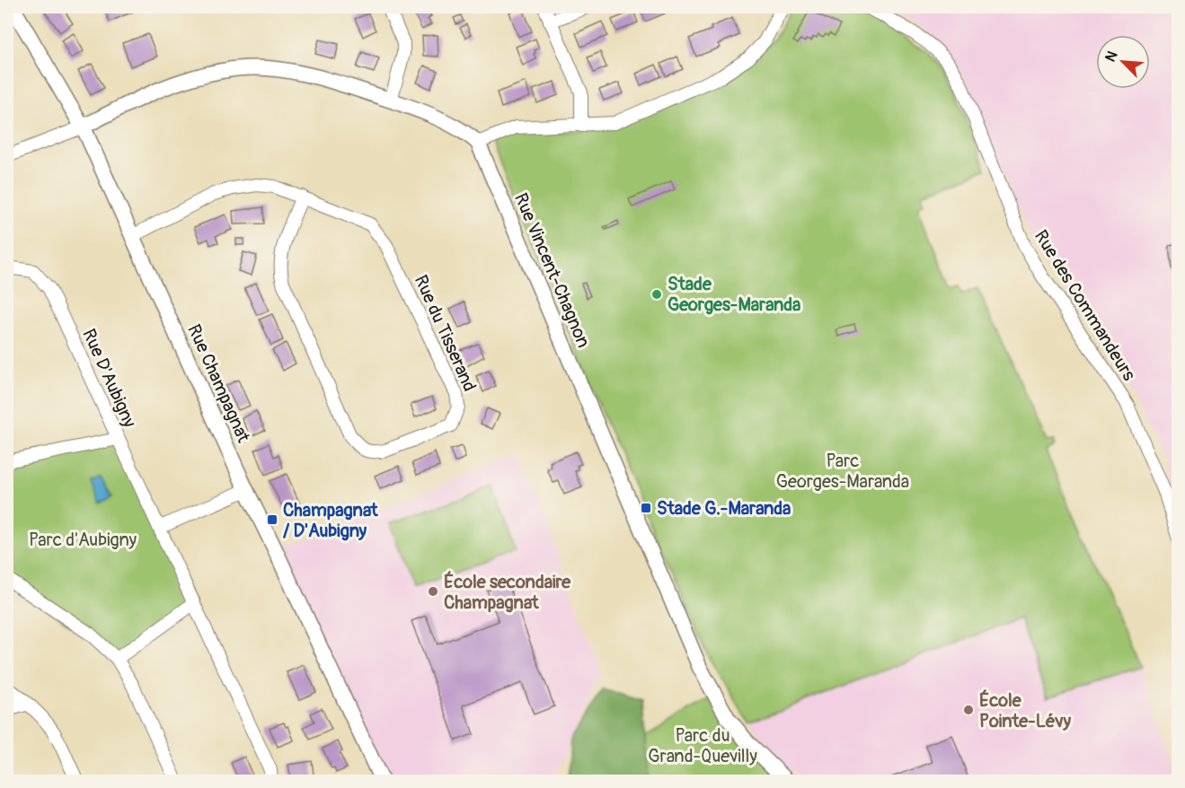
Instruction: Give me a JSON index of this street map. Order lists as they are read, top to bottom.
{
  "streets": {
    "street": [
      "Rue Vincent-Chagnon",
      "Rue des Commandeurs",
      "Rue du Tisserand",
      "Rue D'Aubigny",
      "Rue Champagnat"
    ]
  },
  "crossings": [
    ["Rue du Tisserand", "Rue Champagnat"]
  ],
  "parks": ["Parc Georges-Maranda", "Parc d'Aubigny", "Parc du Grand-Quevilly"],
  "places": {
    "other": ["Stade Georges-Maranda", "École secondaire Champagnat", "École Pointe-Lévy"],
    "transit": ["Stade G.-Maranda", "Champagnat / D'Aubigny"]
  },
  "north": "top left"
}
